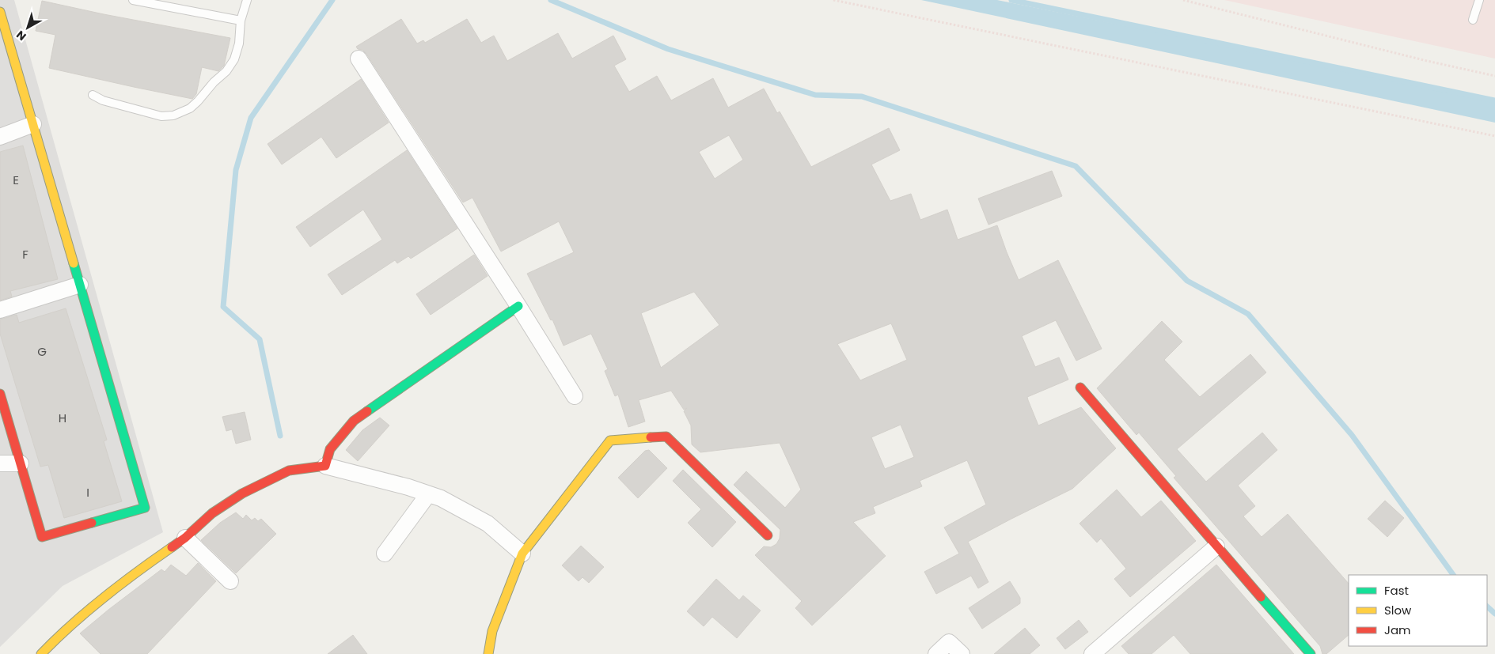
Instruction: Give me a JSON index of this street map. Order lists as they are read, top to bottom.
{
  "house_numbers": [
    "E",
    "F",
    "G",
    "H",
    "I"
  ],
  "legend": ["Fast", "Slow", "Jam"],
  "north": "bottom left"
}
